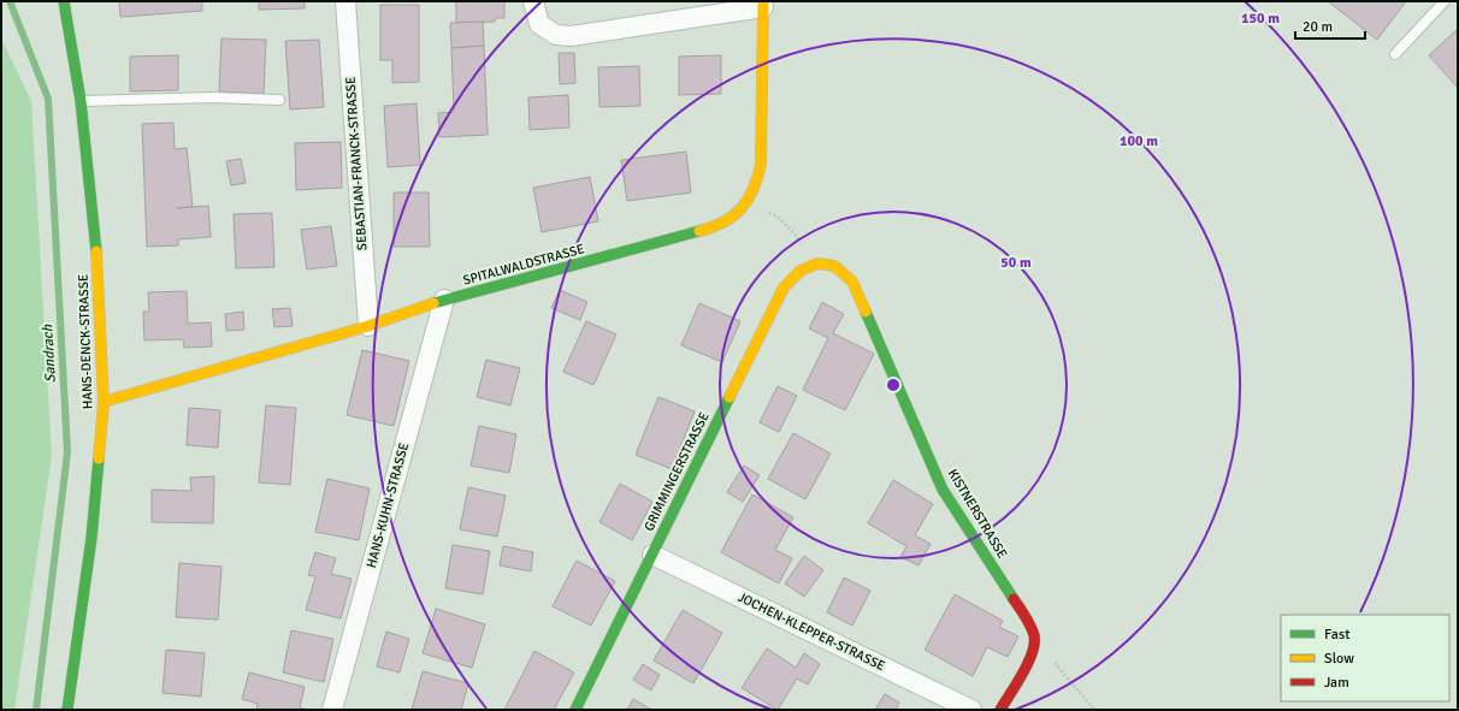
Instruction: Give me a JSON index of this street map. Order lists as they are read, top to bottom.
{
  "streets": {
    "street": [
      "SEBASTIAN-FRANCK-STRASSE",
      "SPITALWALDSTRASSE",
      "HANS-DENCK-STRASSE",
      "GRIMMINGERSTRASSE",
      "HANS-KUHN-STRASSE",
      "KISTNERSTRASSE",
      "JOCHEN-KLEPPER-STRASSE"
    ]
  },
  "crossings": [
    ["SEBASTIAN-FRANCK-STRASSE", "SPITALWALDSTRASSE"],
    ["SPITALWALDSTRASSE", "HANS-DENCK-STRASSE"],
    ["SPITALWALDSTRASSE", "HANS-KUHN-STRASSE"],
    ["GRIMMINGERSTRASSE", "KISTNERSTRASSE"],
    ["GRIMMINGERSTRASSE", "JOCHEN-KLEPPER-STRASSE"]
  ],
  "water": ["Sandrach"],
  "legend": ["Fast", "Slow", "Jam"],
  "scale_bar": "20 m",
  "rings": ["150 m", "100 m", "50 m"]
}
